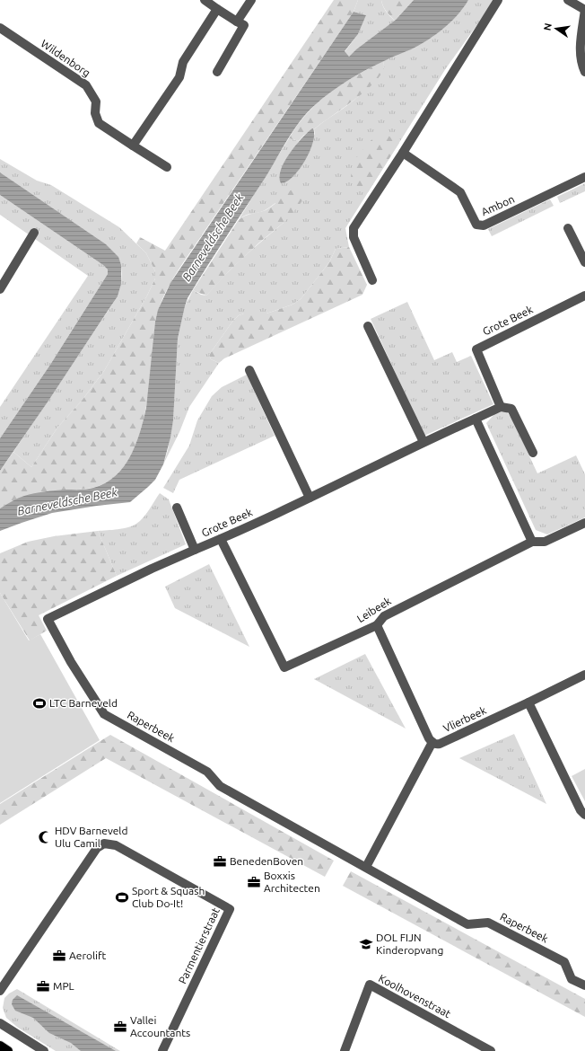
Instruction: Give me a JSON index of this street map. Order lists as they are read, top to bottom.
{
  "streets": {
    "street": [
      "Wildenborg",
      "Ambon",
      "Grote Beek",
      "Leibeek",
      "Vlierbeek",
      "Raperbeek",
      "Parmentierstraat",
      "Koolhovenstraat"
    ]
  },
  "crossings": [
    ["Grote Beek", "Leibeek"],
    ["Grote Beek", "Raperbeek"]
  ],
  "water": ["Barneveldsche Beek"],
  "places": {
    "sports": ["LTC Barneveld", "Sport & Squash Club Do-It!"],
    "mosque": ["HDV Barneveld Ulu Camil"],
    "office": [
      "BenedenBoven",
      "Boxxis Architecten",
      "Aerolift",
      "MPL",
      "Vallei Accountants"
    ],
    "school or university": ["DOL FIJN Kinderopvang"]
  },
  "north": "left"
}
